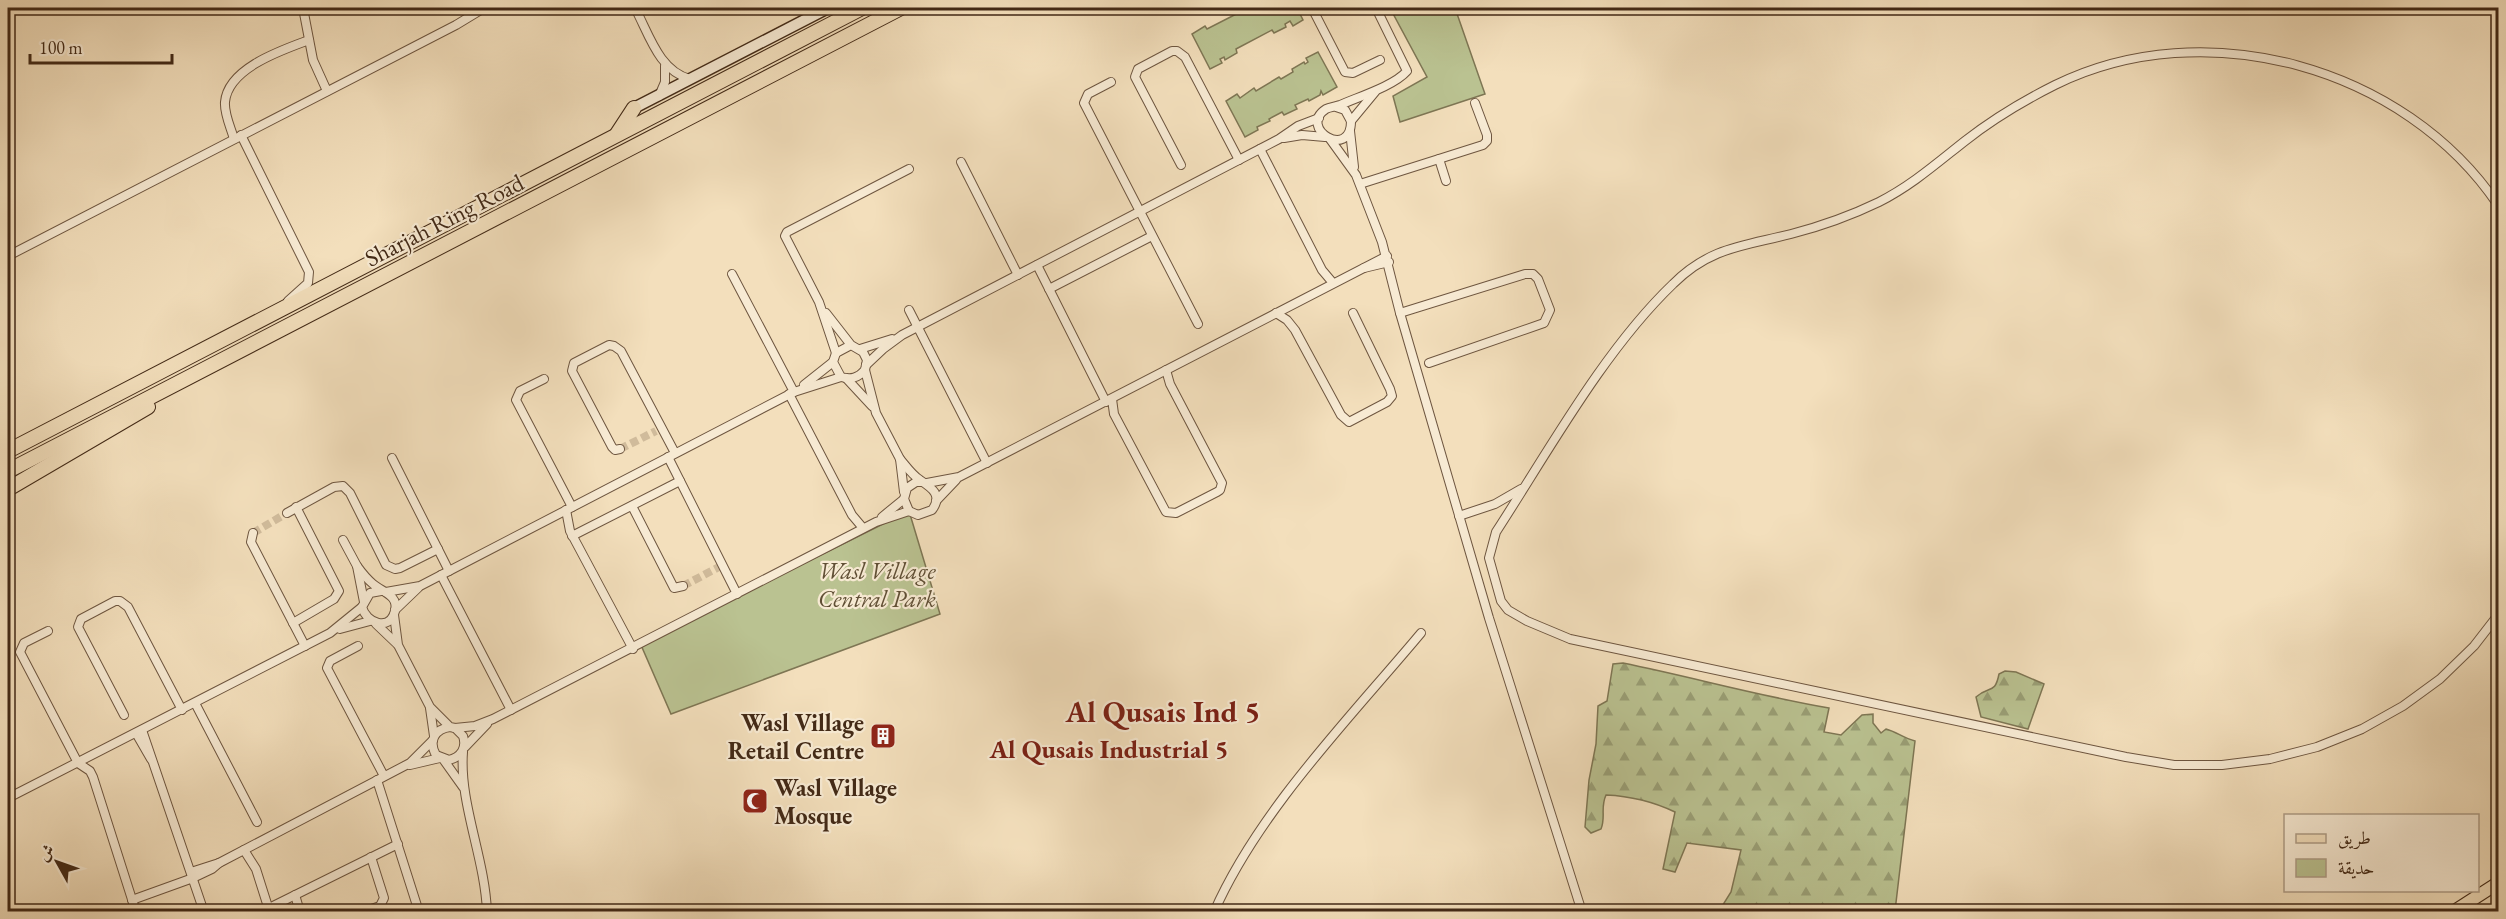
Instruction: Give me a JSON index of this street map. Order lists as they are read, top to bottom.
{
  "streets": {
    "highway": ["Sharjah Ring Road"]
  },
  "districts": ["Al Qusais Ind 5", "Al Qusais Industrial 5"],
  "parks": ["Wasl Village Central Park"],
  "places": {
    "building": ["Wasl Village Retail Centre"],
    "mosque": ["Wasl Village Mosque"]
  },
  "legend": ["طريق", "حديقة"],
  "scale_bar": "100 m",
  "north": "top left"
}
